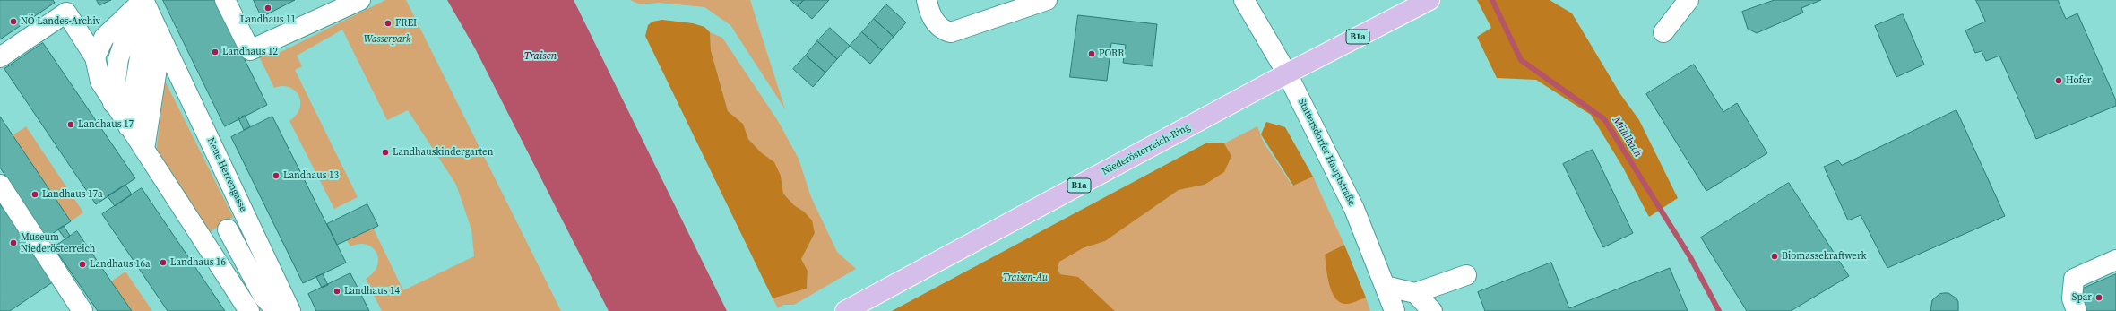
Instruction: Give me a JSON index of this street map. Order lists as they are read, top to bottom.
{
  "streets": {
    "main road": ["B1a", "Niederösterreich-Ring"],
    "street": ["Stattersdorfer Hauptstraße", "Neue Herrengasse"]
  },
  "crossings": [
    ["Niederösterreich-Ring", "Stattersdorfer Hauptstraße"]
  ],
  "water": ["Traisen", "Mühlbach"],
  "parks": ["Wasserpark", "Traisen-Au"],
  "places": [
    "Landhaus 11",
    "NÖ Landes-Archiv",
    "FREI",
    "Landhaus 12",
    "PORR",
    "Hofer",
    "Landhaus 17",
    "Landhauskindergarten",
    "Landhaus 13",
    "Landhaus 17a",
    "Museum Niederösterreich",
    "Biomassekraftwerk",
    "Landhaus 16",
    "Landhaus 16a",
    "Landhaus 14",
    "Spar"
  ]
}
